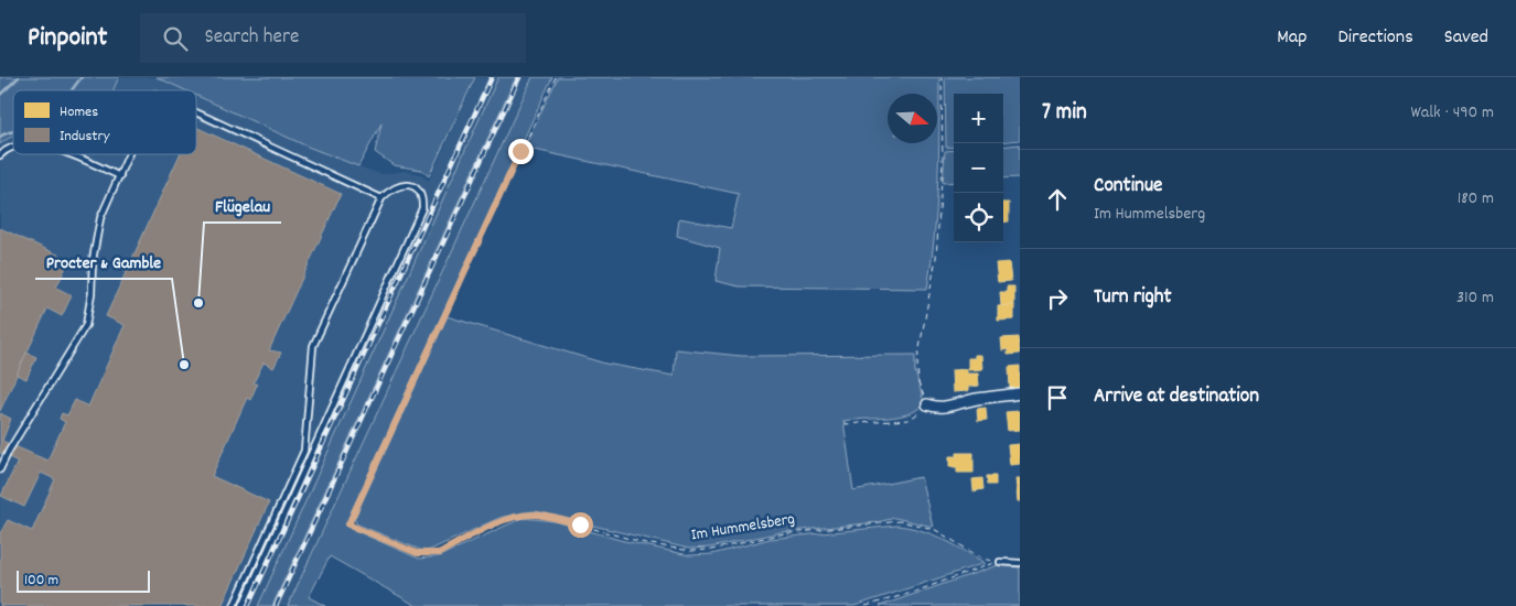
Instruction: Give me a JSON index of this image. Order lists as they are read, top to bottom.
{
  "streets": {
    "path": ["Im Hummelsberg"]
  },
  "places": ["Flügelau", "Procter & Gamble"],
  "legend": ["Homes", "Industry"],
  "scale_bar": "100 m",
  "north": "right",
  "page": {
    "header": "Pinpoint",
    "search": "Search here",
    "nav": ["Map", "Directions", "Saved"],
    "heading": ["7 min", "Walk · 490 m"],
    "map_buttons": ["+", "−"],
    "list": [
      ["Continue", "Im Hummelsberg", "180 m"],
      ["Turn right", "310 m"],
      "Arrive at destination"
    ],
    "scale": "100 m"
  }
}
